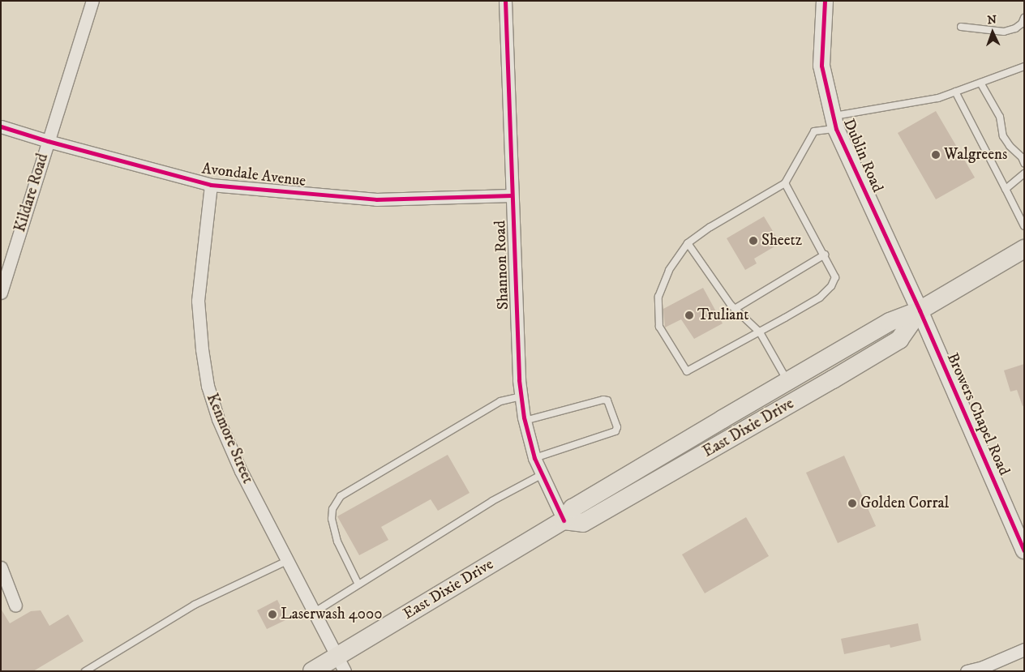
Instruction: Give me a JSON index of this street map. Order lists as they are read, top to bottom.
{
  "streets": {
    "main road": ["East Dixie Drive"],
    "street": [
      "Dublin Road",
      "Avondale Avenue",
      "Kildare Road",
      "Shannon Road",
      "Browers Chapel Road",
      "Kenmore Street"
    ]
  },
  "crossings": [
    ["Dublin Road", "Browers Chapel Road"],
    ["Dublin Road", "East Dixie Drive"],
    ["Avondale Avenue", "Kildare Road"],
    ["Avondale Avenue", "Shannon Road"],
    ["Avondale Avenue", "Kenmore Street"],
    ["Shannon Road", "East Dixie Drive"],
    ["Browers Chapel Road", "East Dixie Drive"],
    ["East Dixie Drive", "Kenmore Street"]
  ],
  "places": [
    "Walgreens",
    "Sheetz",
    "Truliant",
    "Golden Corral",
    "Laserwash 4000"
  ],
  "north": "top"
}
